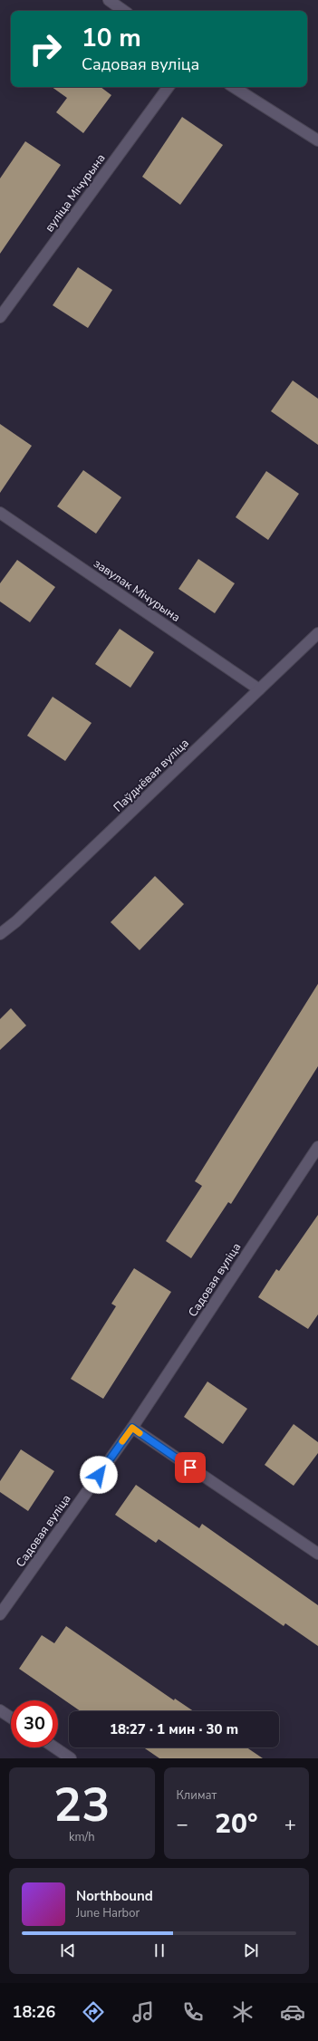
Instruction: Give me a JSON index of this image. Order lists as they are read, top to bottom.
{
  "streets": {
    "street": [
      "вуліца Мічурына",
      "завулак Мічурына",
      "Паўднёвая вуліца",
      "Садовая вуліца"
    ]
  },
  "crossings": [
    ["завулак Мічурына", "Паўднёвая вуліца"]
  ],
  "page": {
    "turn": ["10 m", "Садовая вуліца"],
    "limit": "30",
    "trip": "18:27 · 1 мин · 30 m",
    "tile": [
      ["23", "km/h"],
      "Климат"
    ],
    "heat": ["−", "20°", "+"],
    "song": ["Northbound", "June Harbor"],
    "tabs": "18:26"
  }
}
